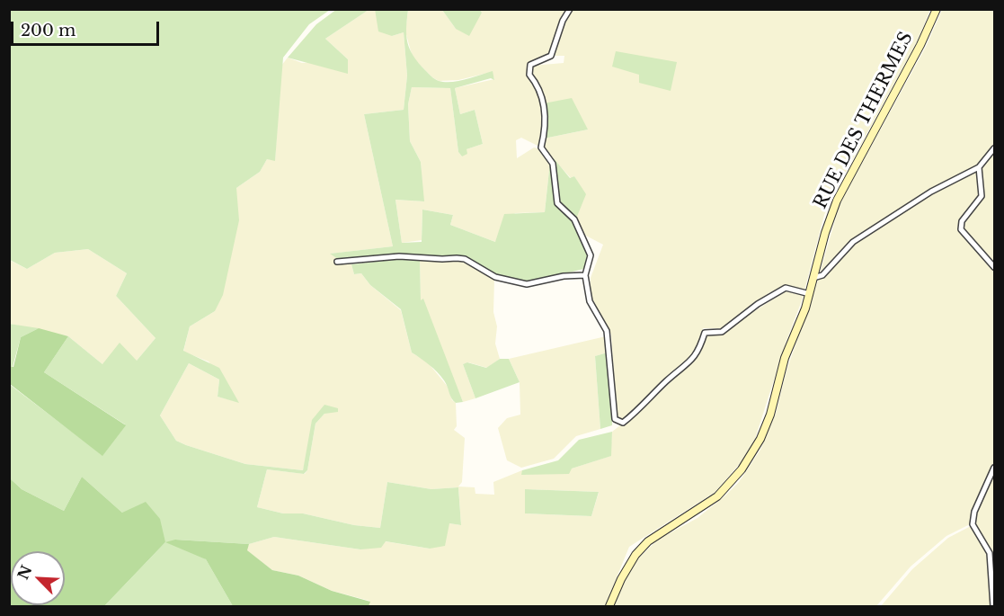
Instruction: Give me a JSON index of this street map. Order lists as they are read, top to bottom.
{
  "streets": {
    "main road": ["RUE DES THERMES"]
  },
  "scale_bar": "200 m",
  "north": "top left"
}
